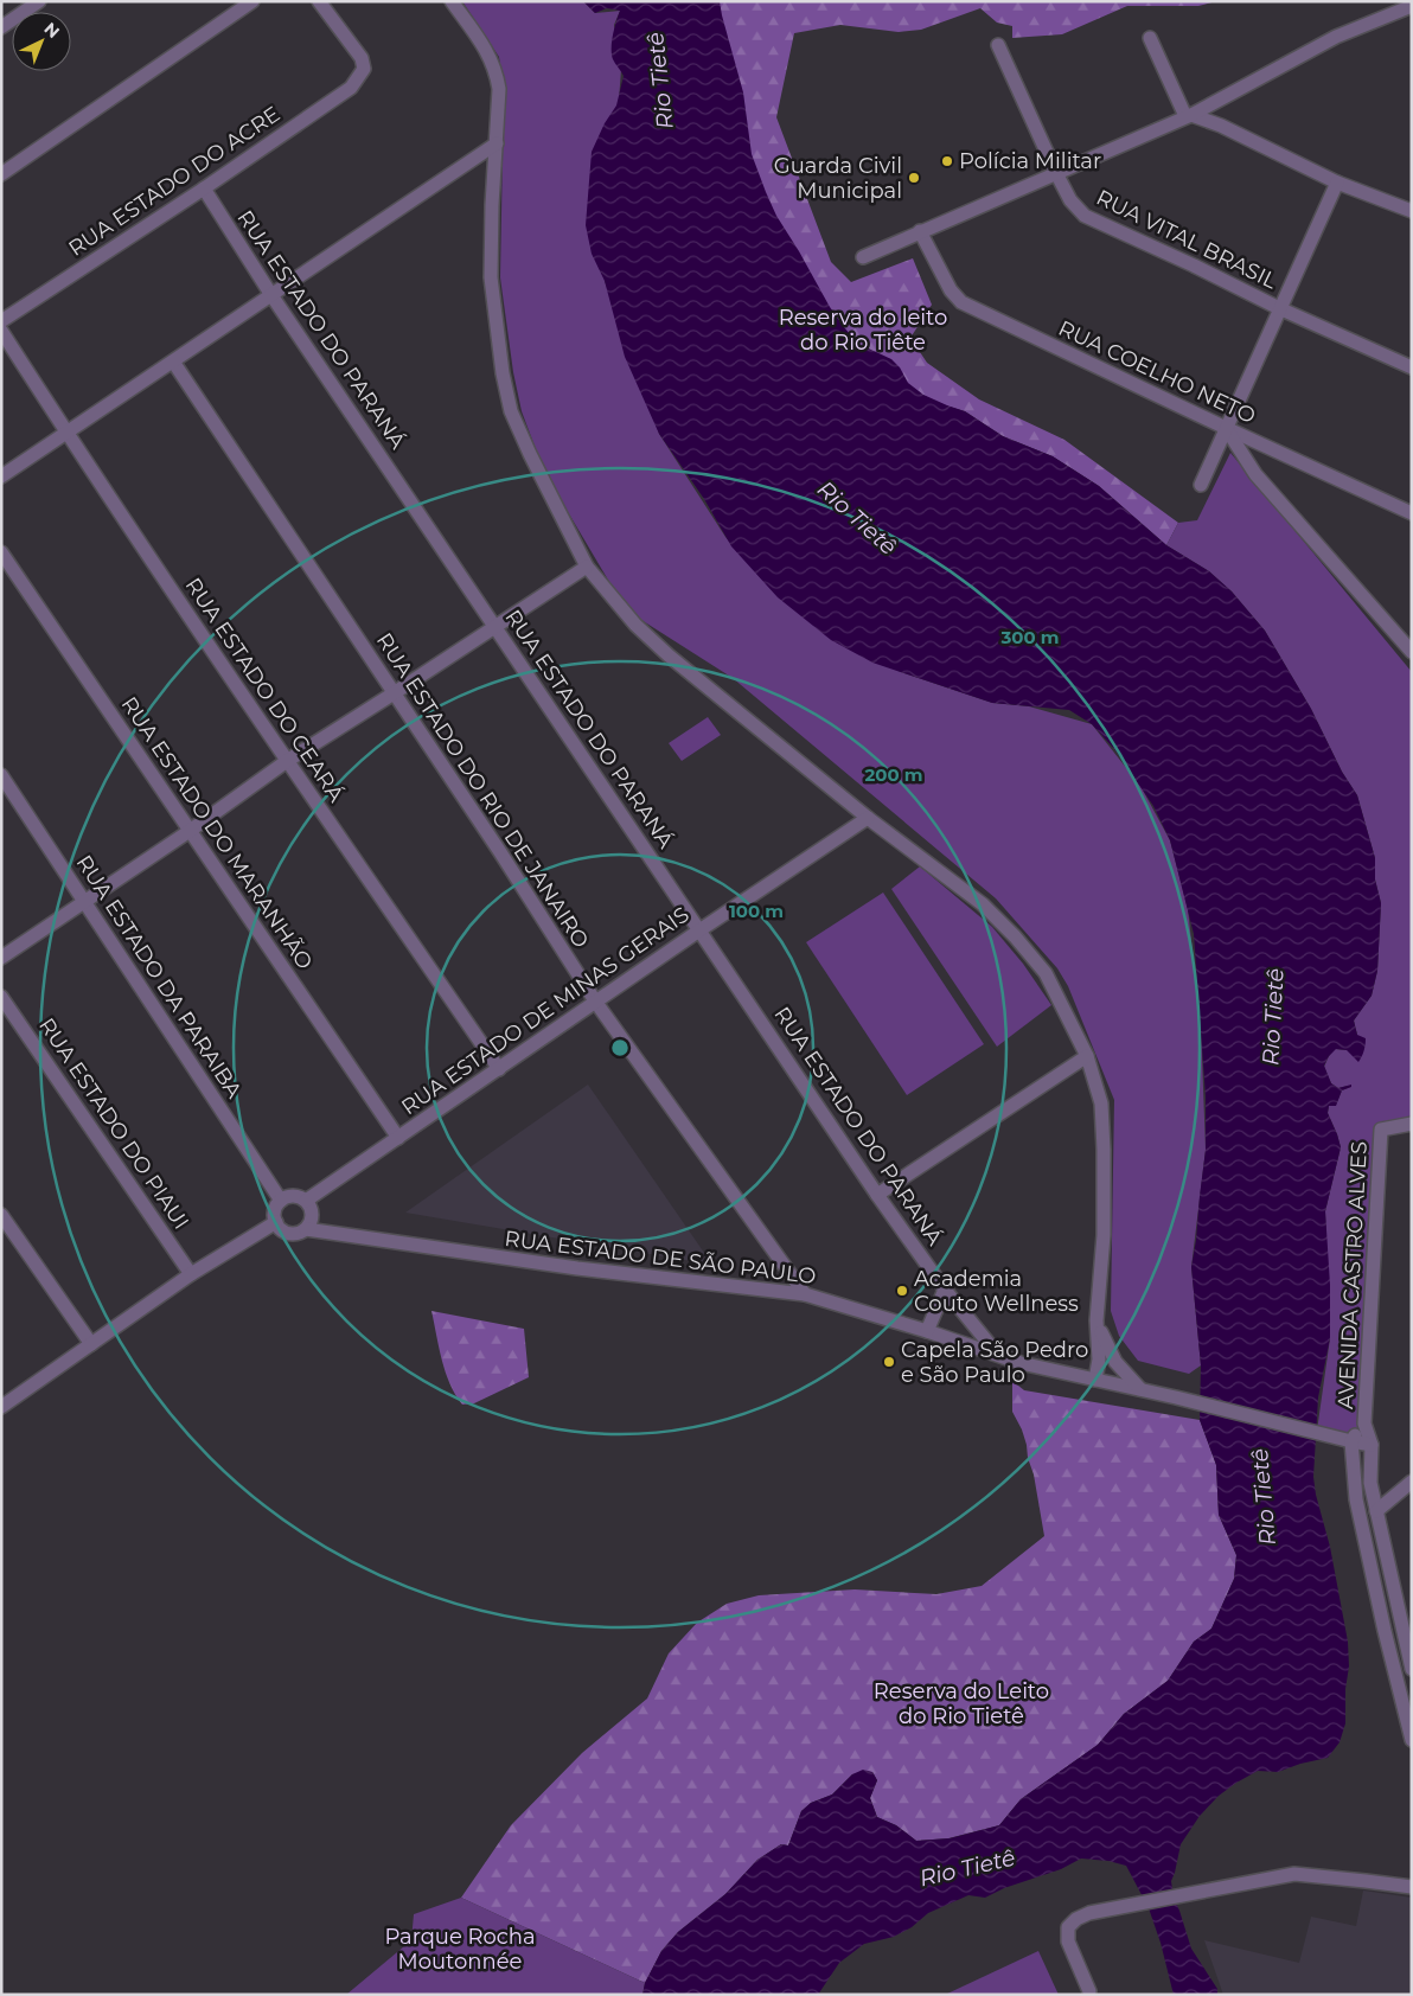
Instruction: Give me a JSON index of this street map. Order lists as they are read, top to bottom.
{
  "streets": {
    "street": [
      "RUA ESTADO DO ACRE",
      "RUA VITAL BRASIL",
      "RUA ESTADO DO PARANÁ",
      "RUA COELHO NETO",
      "RUA ESTADO DO CEARÁ",
      "RUA ESTADO DO RIO DE JANAIRO",
      "RUA ESTADO DO MARANHÃO",
      "RUA ESTADO DA PARAIBA",
      "RUA ESTADO DE MINAS GERAIS",
      "RUA ESTADO DO PIAUI",
      "RUA ESTADO DE SÃO PAULO",
      "AVENIDA CASTRO ALVES"
    ]
  },
  "crossings": [
    ["RUA ESTADO DO ACRE", "RUA ESTADO DO PARANÁ"],
    ["RUA ESTADO DO PARANÁ", "RUA ESTADO DE MINAS GERAIS"],
    ["RUA ESTADO DO PARANÁ", "RUA ESTADO DE SÃO PAULO"],
    ["RUA ESTADO DO CEARÁ", "RUA ESTADO DE MINAS GERAIS"],
    ["RUA ESTADO DO RIO DE JANAIRO", "RUA ESTADO DE MINAS GERAIS"],
    ["RUA ESTADO DO RIO DE JANAIRO", "RUA ESTADO DE SÃO PAULO"],
    ["RUA ESTADO DO MARANHÃO", "RUA ESTADO DE MINAS GERAIS"],
    ["RUA ESTADO DA PARAIBA", "RUA ESTADO DE MINAS GERAIS"],
    ["RUA ESTADO DA PARAIBA", "RUA ESTADO DE SÃO PAULO"],
    ["RUA ESTADO DE MINAS GERAIS", "RUA ESTADO DE SÃO PAULO"],
    ["RUA ESTADO DE SÃO PAULO", "AVENIDA CASTRO ALVES"]
  ],
  "water": ["Rio Tietê"],
  "parks": ["Reserva do leito do Rio Tiête", "Reserva do Leito do Rio Tietê", "Parque Rocha Moutonnée"],
  "places": [
    "Polícia Militar",
    "Guarda Civil Municipal",
    "Academia Couto Wellness",
    "Capela São Pedro e São Paulo"
  ],
  "north": "top right",
  "rings": ["300 m", "200 m", "100 m"]
}
